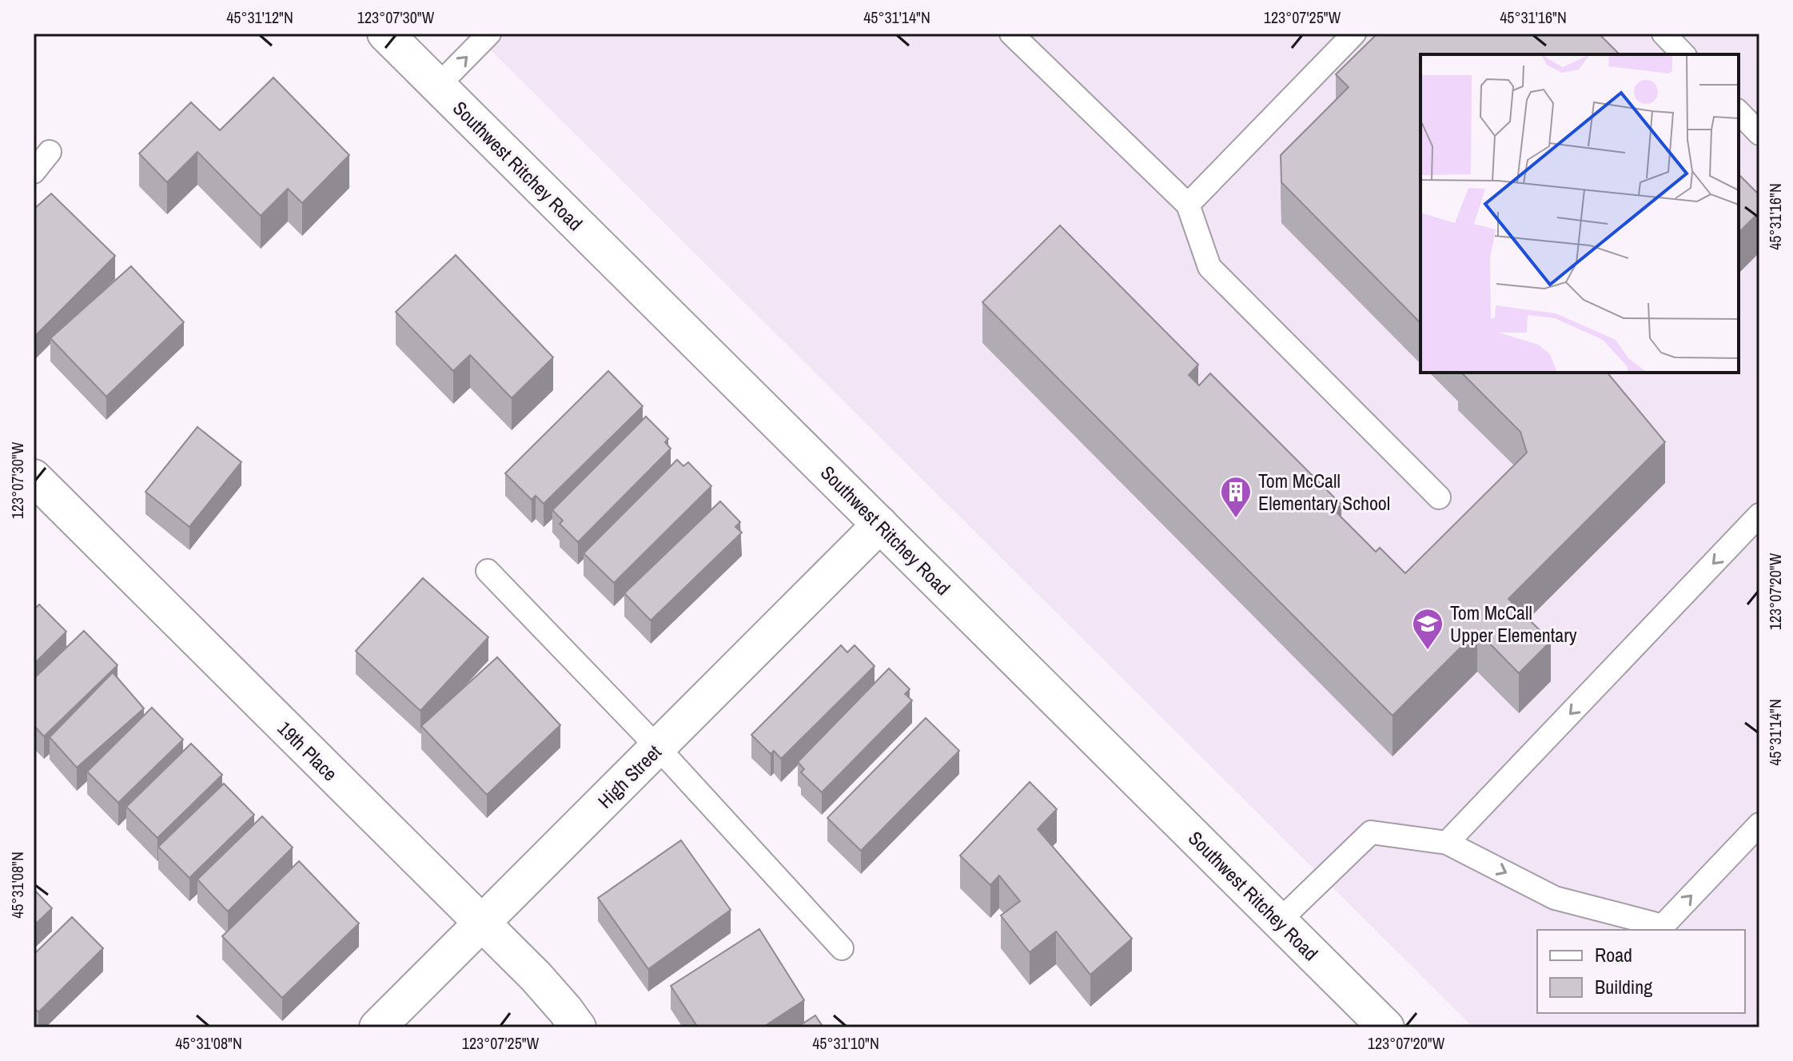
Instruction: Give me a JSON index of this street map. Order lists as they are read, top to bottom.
{
  "streets": {
    "street": ["Southwest Ritchey Road", "19th Place", "High Street"]
  },
  "crossings": [
    ["Southwest Ritchey Road", "High Street"],
    ["19th Place", "High Street"]
  ],
  "places": {
    "building": ["Tom McCall Elementary School"],
    "school or university": ["Tom McCall Upper Elementary"]
  },
  "legend": ["Road", "Building"],
  "coordinates": [
    "45°31'12\"N",
    "123°07'30\"W",
    "45°31'14\"N",
    "123°07'25\"W",
    "45°31'16\"N",
    "123°07'20\"W",
    "45°31'08\"N",
    "45°31'10\"N"
  ]
}
